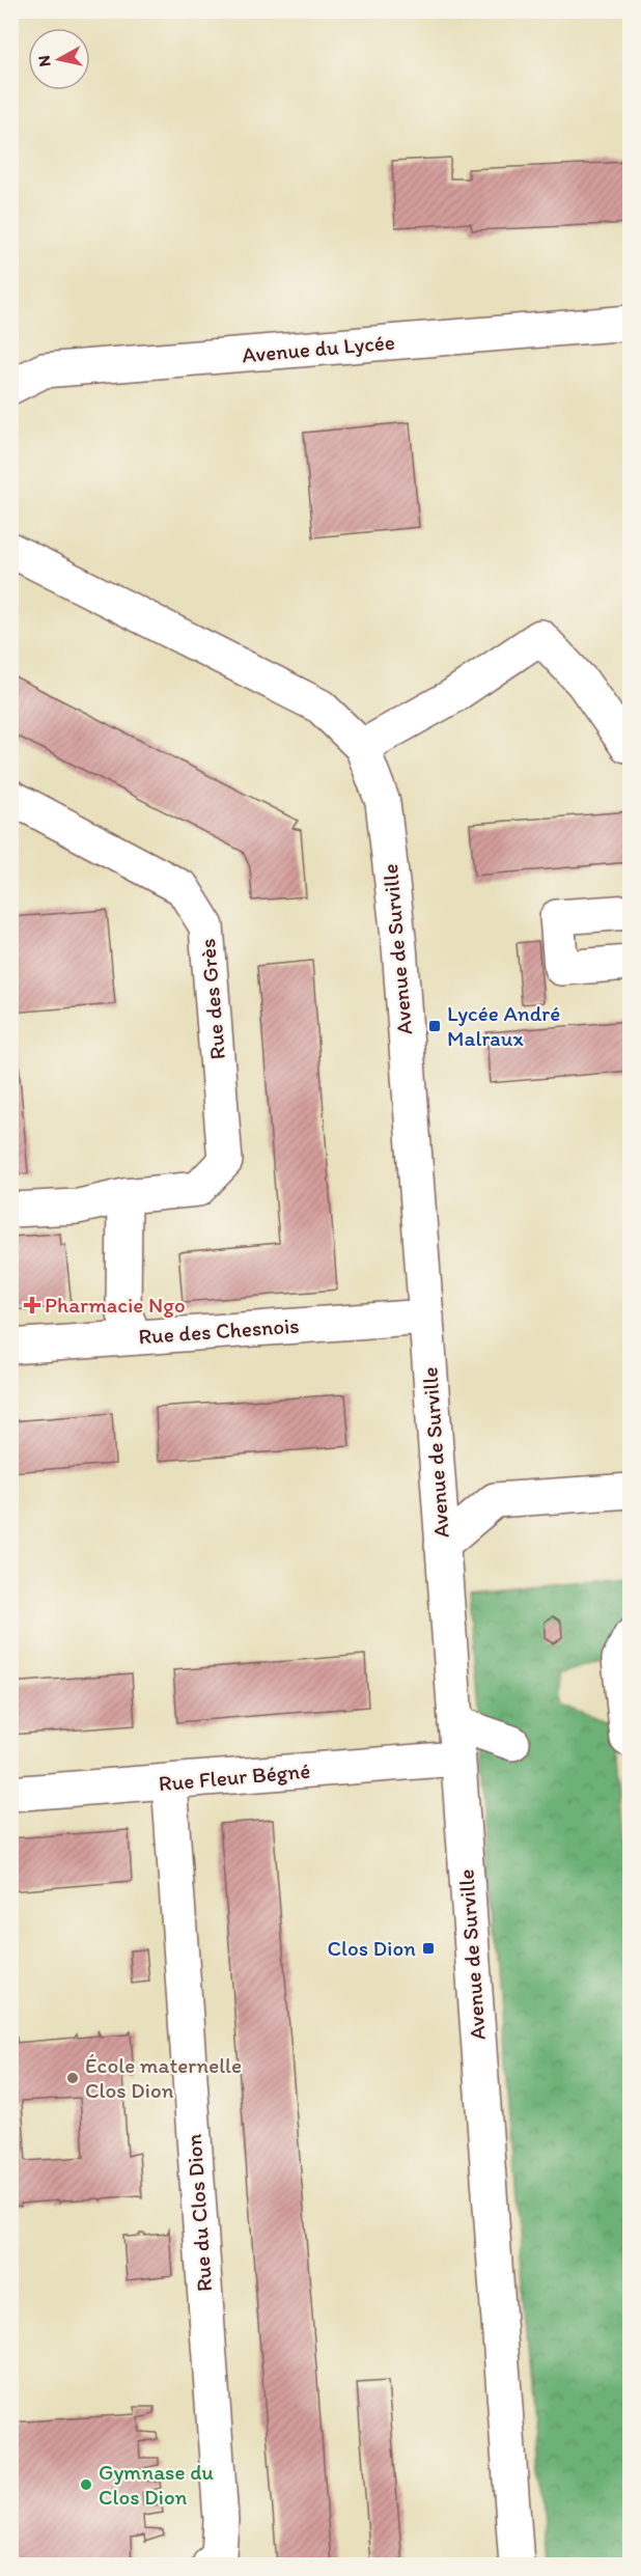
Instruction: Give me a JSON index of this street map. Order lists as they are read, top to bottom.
{
  "streets": {
    "street": [
      "Avenue du Lycée",
      "Avenue de Surville",
      "Rue des Grès",
      "Rue des Chesnois",
      "Rue Fleur Bégné",
      "Rue du Clos Dion"
    ]
  },
  "crossings": [
    ["Avenue de Surville", "Rue des Chesnois"],
    ["Avenue de Surville", "Rue Fleur Bégné"],
    ["Rue Fleur Bégné", "Rue du Clos Dion"]
  ],
  "places": {
    "transit": ["Lycée André Malraux", "Clos Dion"],
    "health": ["Pharmacie Ngo"],
    "other": ["École maternelle Clos Dion", "Gymnase du Clos Dion"]
  },
  "north": "left"
}
